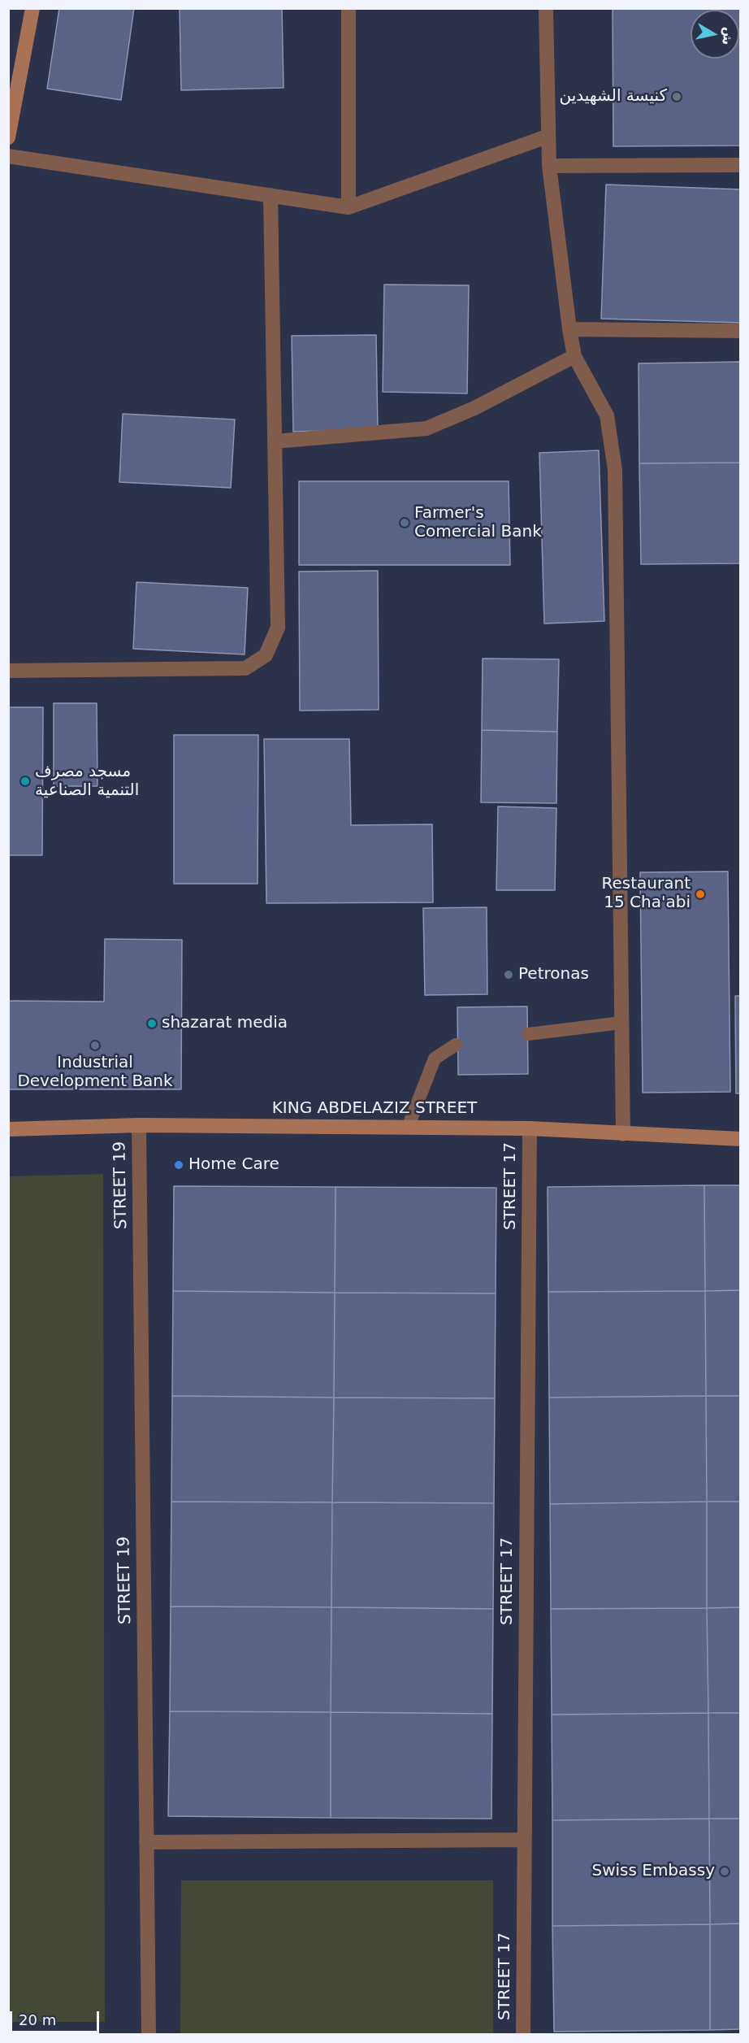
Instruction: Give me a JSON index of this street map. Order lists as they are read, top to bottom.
{
  "streets": {
    "street": ["KING ABDELAZIZ STREET", "STREET 19", "STREET 17"]
  },
  "crossings": [
    ["KING ABDELAZIZ STREET", "STREET 19"],
    ["KING ABDELAZIZ STREET", "STREET 17"]
  ],
  "places": [
    "كنيسة الشهيدين",
    "Farmer's Comercial Bank",
    "مسجد مصرف التنمية الصناعية",
    "Restaurant 15 Cha'abi",
    "Petronas",
    "shazarat media",
    "Industrial Development Bank",
    "Home Care",
    "Swiss Embassy"
  ],
  "scale_bar": "20 m",
  "north": "right"
}
